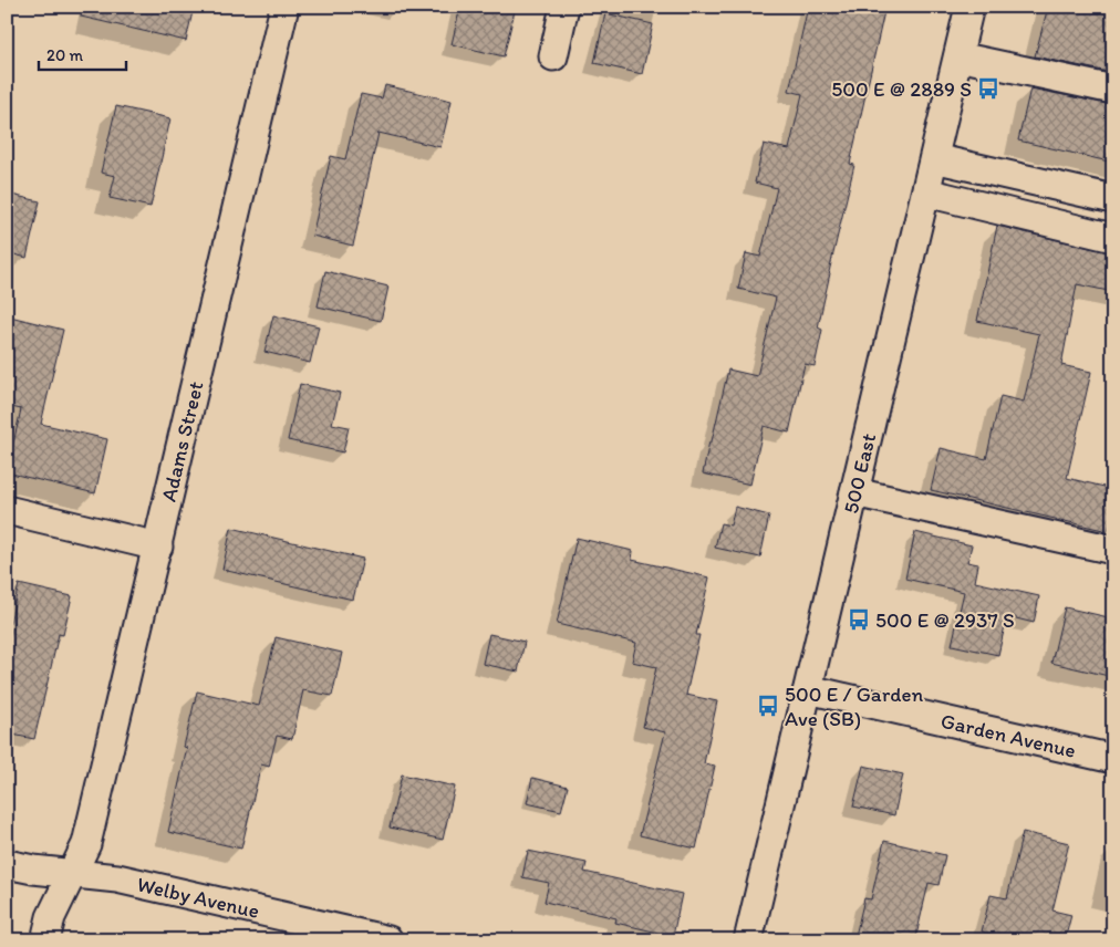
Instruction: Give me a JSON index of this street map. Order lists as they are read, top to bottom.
{
  "streets": {
    "street": [
      "Adams Street",
      "500 East",
      "Garden Avenue",
      "Welby Avenue"
    ]
  },
  "crossings": [
    ["Adams Street", "Welby Avenue"],
    ["500 East", "Garden Avenue"]
  ],
  "places": {
    "bus stop": ["500 E @ 2889 S", "500 E @ 2937 S", "500 E / Garden Ave (SB)"]
  },
  "scale_bar": "20 m"
}
